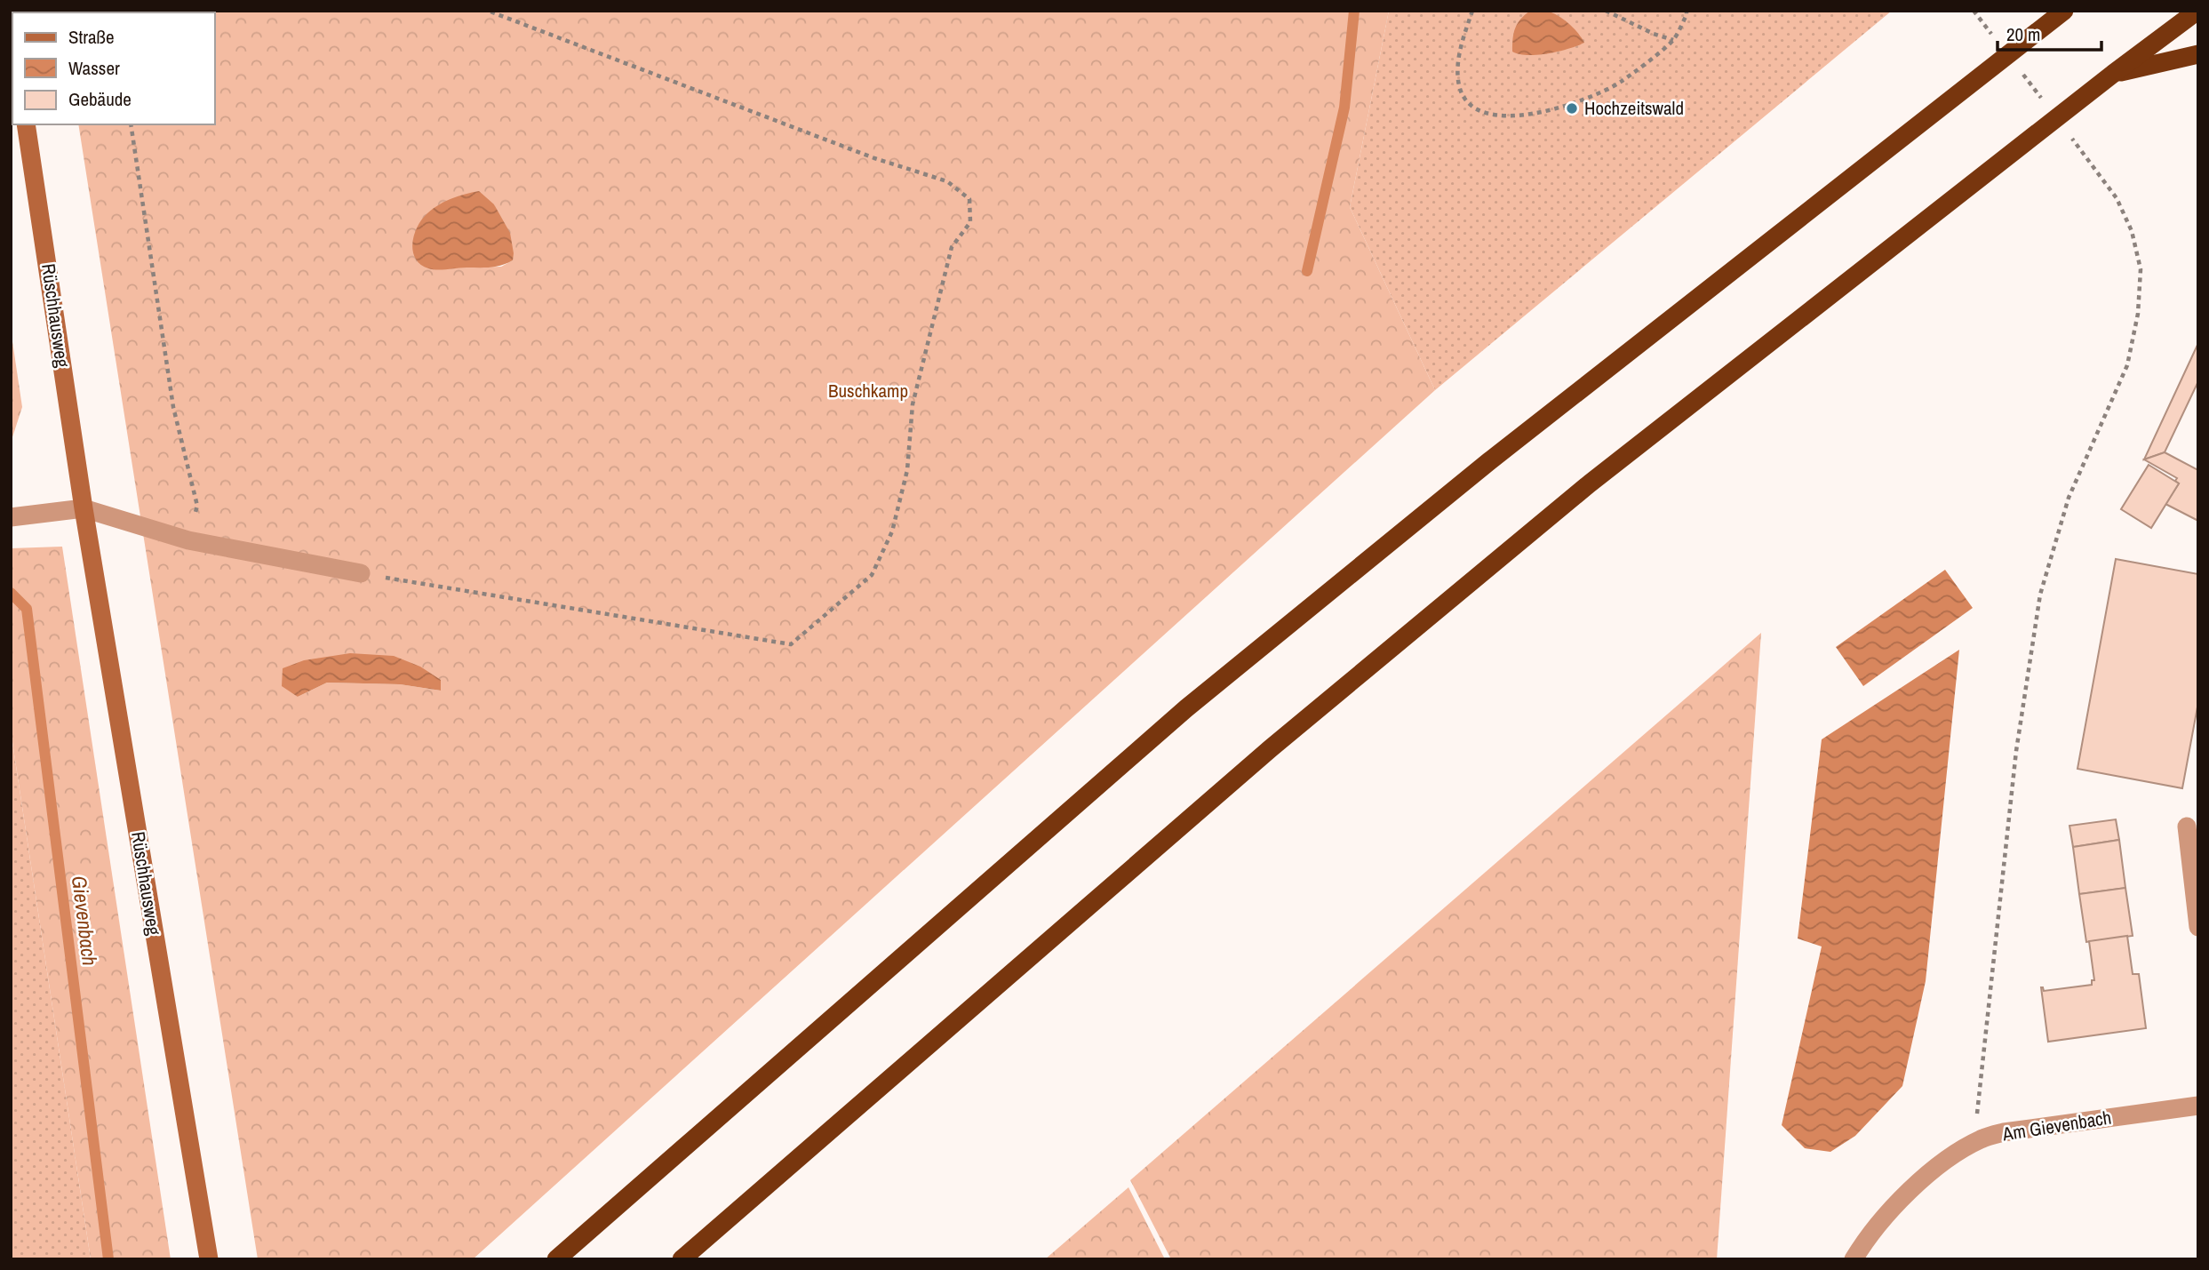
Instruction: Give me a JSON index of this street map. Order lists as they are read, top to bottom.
{
  "streets": {
    "main road": ["Rüschhausweg"],
    "street": ["Am Gievenbach"]
  },
  "water": ["Gievenbach"],
  "parks": ["Buschkamp"],
  "places": ["Hochzeitswald"],
  "legend": ["Straße", "Wasser", "Gebäude"],
  "scale_bar": "20 m"
}
